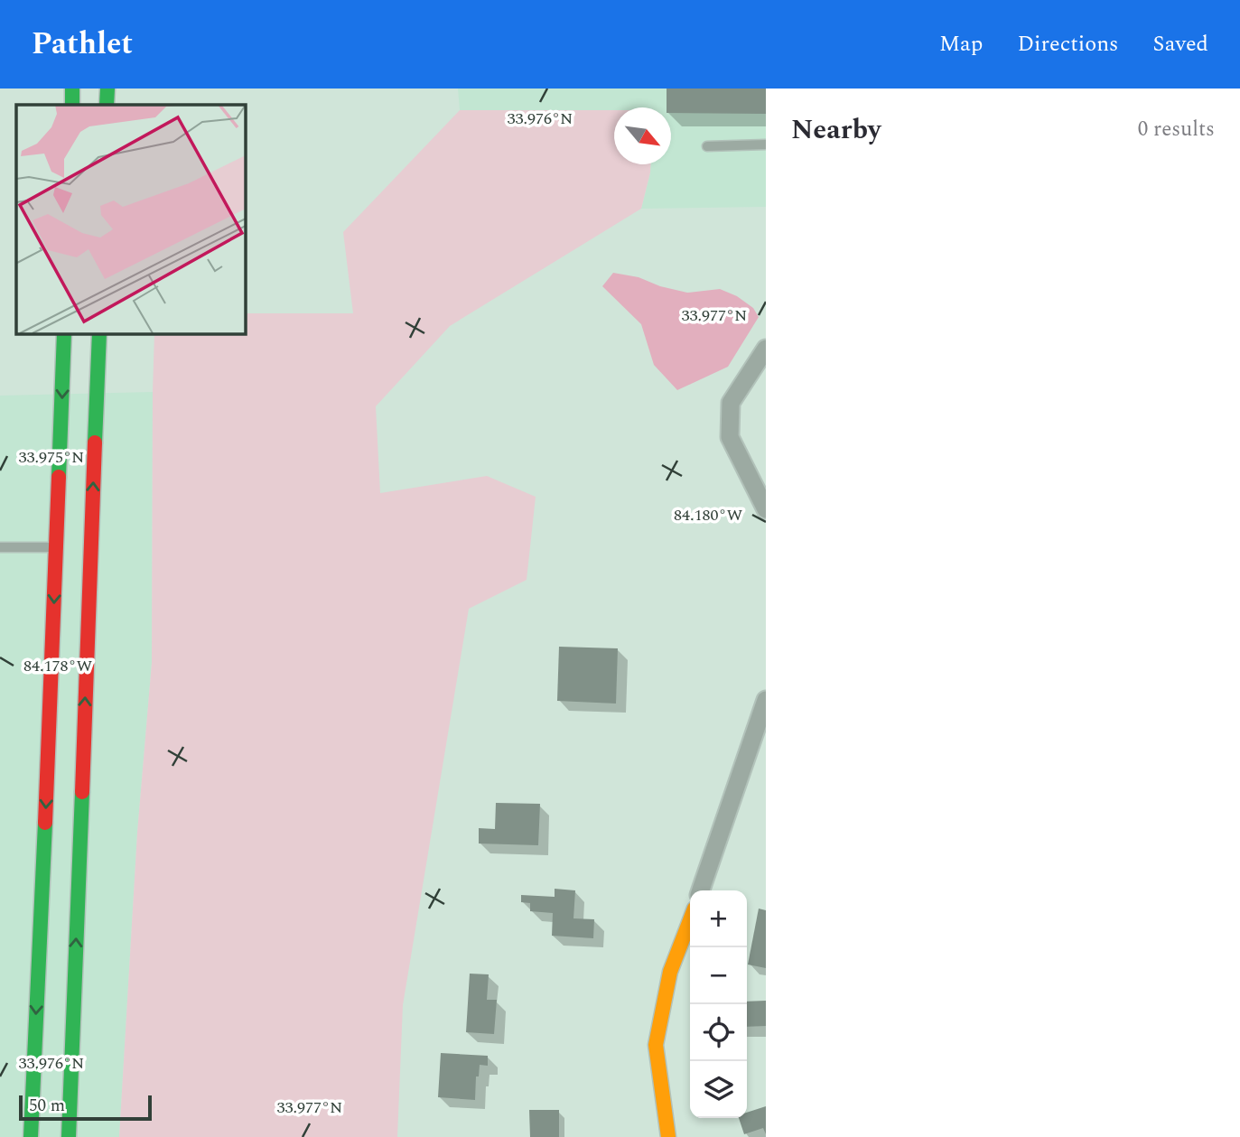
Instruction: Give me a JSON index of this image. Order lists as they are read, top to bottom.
{
  "scale_bar": "50 m",
  "north": "bottom right",
  "page": {
    "header": "Pathlet",
    "nav": ["Map", "Directions", "Saved"],
    "heading": ["Nearby", "0 results"],
    "map_buttons": ["+", "−"],
    "scale": "50 m"
  },
  "coordinates": [
    "33.976°N",
    "33.977°N",
    "33.975°N",
    "84.180°W",
    "84.178°W"
  ]
}
